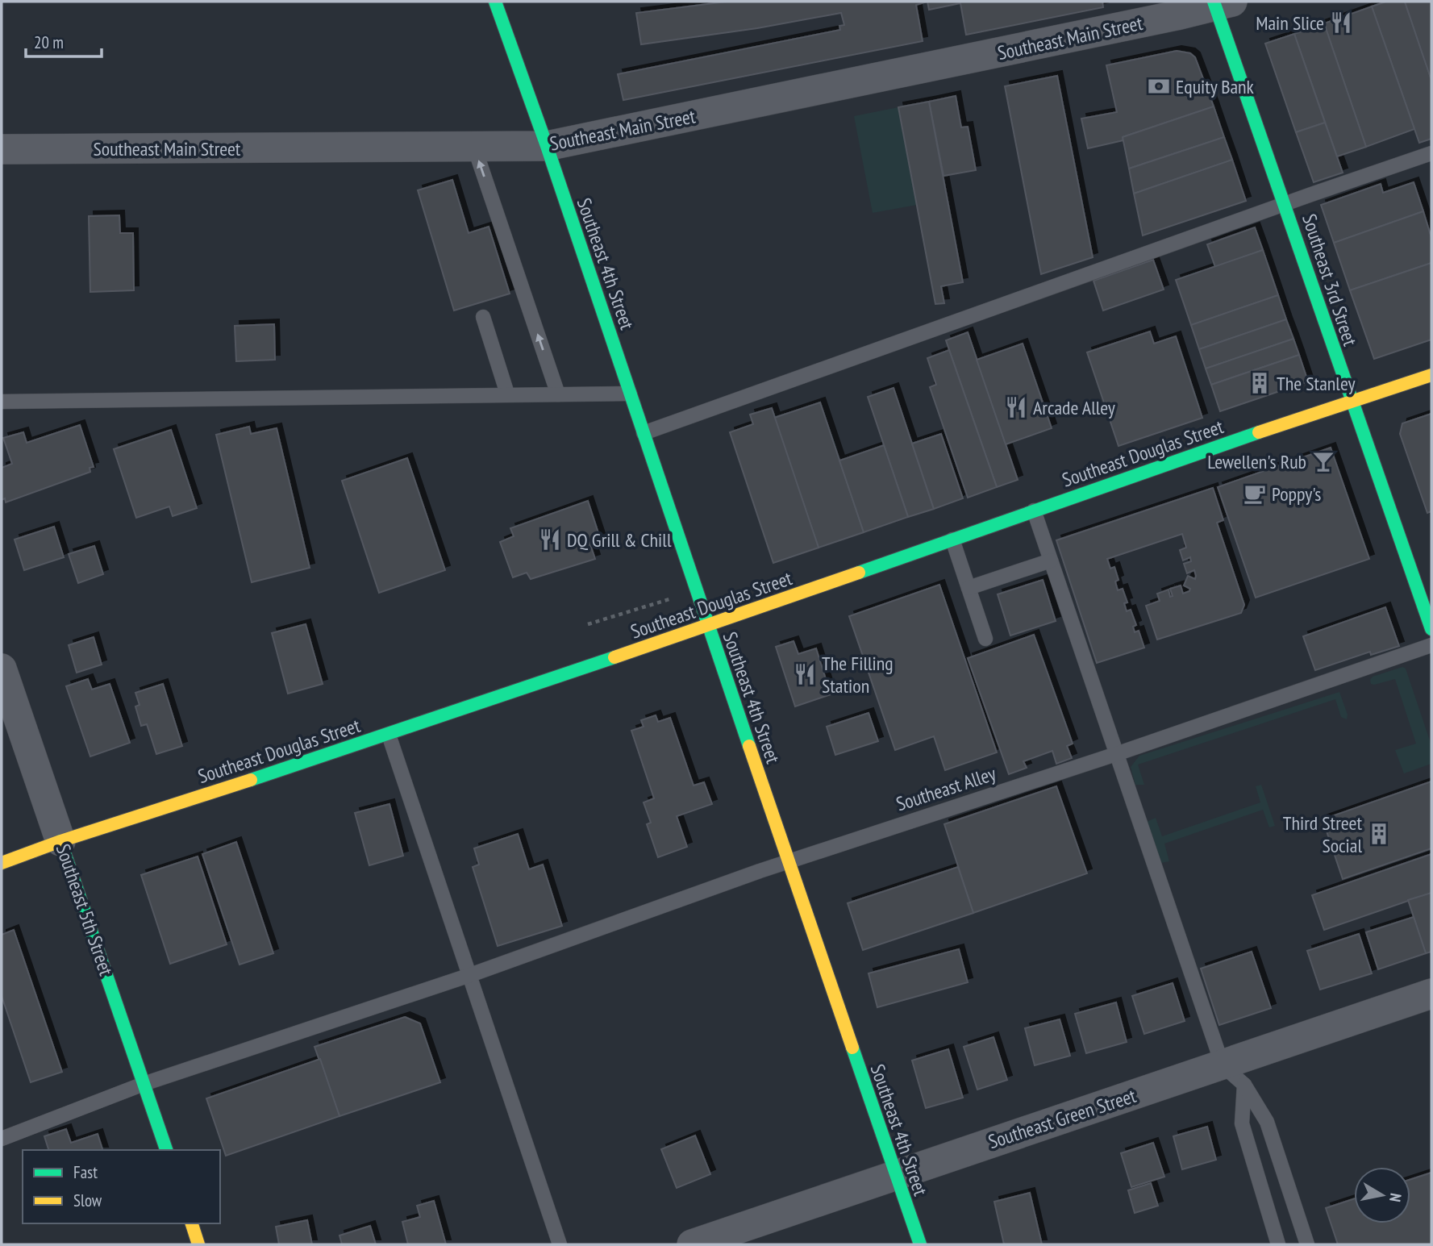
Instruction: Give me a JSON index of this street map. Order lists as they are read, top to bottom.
{
  "streets": {
    "street": [
      "Southeast Main Street",
      "Southeast 4th Street",
      "Southeast 3rd Street",
      "Southeast Douglas Street",
      "Southeast 5th Street",
      "Southeast Green Street"
    ],
    "lane": ["Southeast Alley"]
  },
  "crossings": [
    ["Southeast Main Street", "Southeast 4th Street"],
    ["Southeast Main Street", "Southeast 3rd Street"],
    ["Southeast 4th Street", "Southeast Douglas Street"],
    ["Southeast 4th Street", "Southeast Alley"],
    ["Southeast 4th Street", "Southeast Green Street"],
    ["Southeast 3rd Street", "Southeast Douglas Street"],
    ["Southeast Douglas Street", "Southeast 5th Street"],
    ["Southeast Alley", "Southeast 5th Street"]
  ],
  "places": {
    "restaurant": [
      "Main Slice",
      "Arcade Alley",
      "DQ Grill & Chill",
      "The Filling Station"
    ],
    "bank": ["Equity Bank"],
    "building": ["The Stanley", "Third Street Social"],
    "bar": ["Lewellen's Rub"],
    "cafe": ["Poppy's"]
  },
  "legend": ["Fast", "Slow"],
  "scale_bar": "20 m",
  "north": "right"
}
